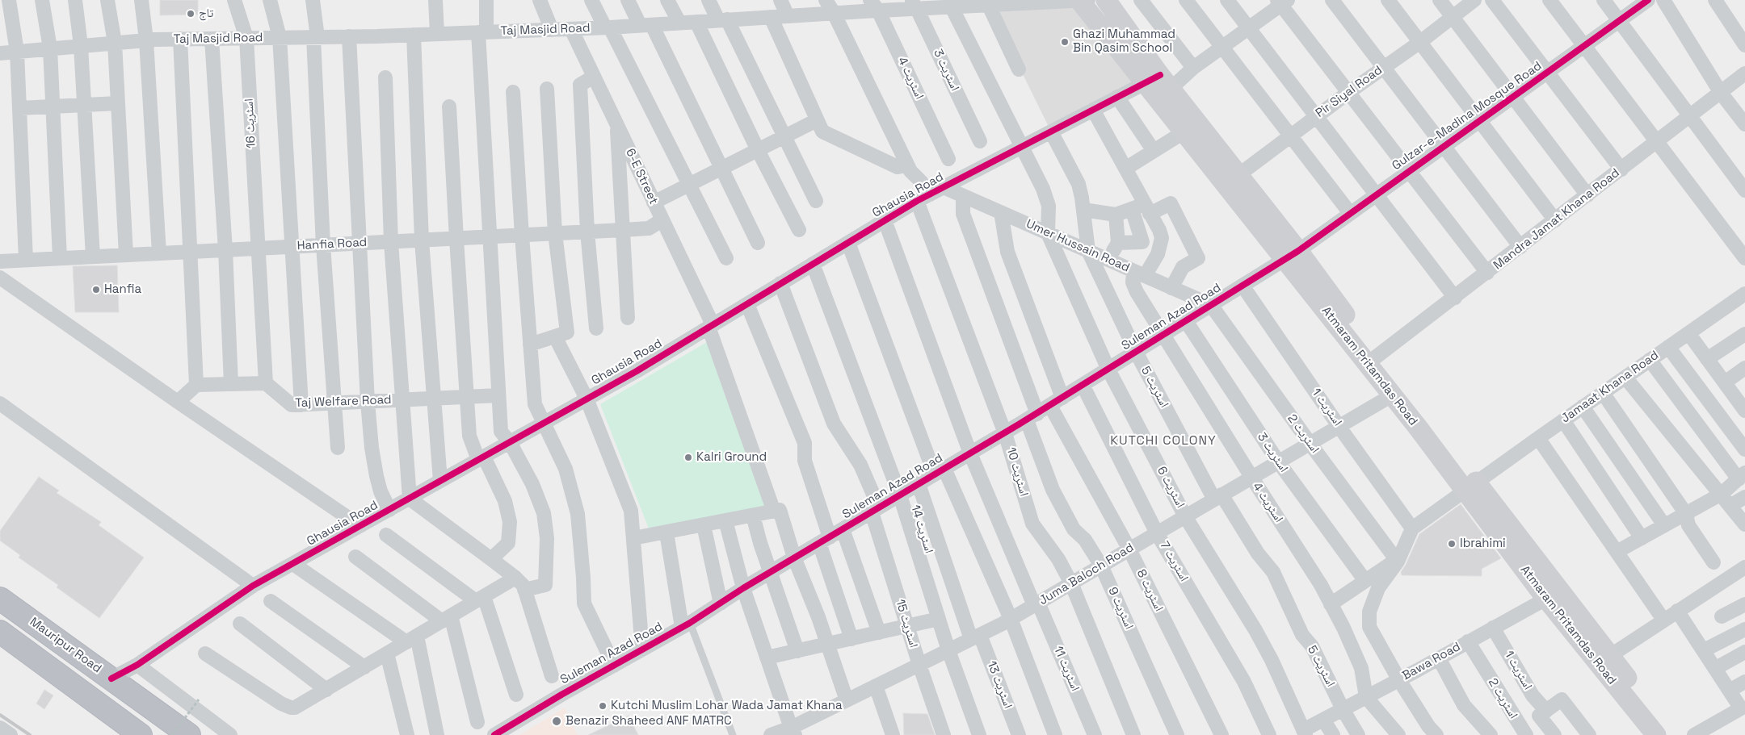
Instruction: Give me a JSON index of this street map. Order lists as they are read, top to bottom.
{
  "streets": {
    "highway": ["Mauripur Road"],
    "main road": ["Atmaram Pritamdas Road"],
    "street": [
      "Taj Masjid Road",
      "اسٹریٹ 3",
      "اسٹریٹ 4",
      "Pir Siyal Road",
      "Gulzar-e-Madina Mosque Road",
      "اسٹریٹ 16",
      "6-E Street",
      "Ghausia Road",
      "Mandra Jamat Khana Road",
      "Hanfia Road",
      "Umer Hussain Road",
      "Suleman Azad Road",
      "اسٹریٹ 5",
      "Jamaat Khana Road",
      "Taj Welfare Road",
      "اسٹریٹ 1",
      "اسٹریٹ 2",
      "اسٹریٹ 10",
      "اسٹریٹ 6",
      "اسٹریٹ 14",
      "اسٹریٹ 7",
      "Juma Baloch Road",
      "اسٹریٹ 8",
      "اسٹریٹ 9",
      "اسٹریٹ 15",
      "Bawa Road",
      "اسٹریٹ 11",
      "اسٹریٹ 13"
    ]
  },
  "crossings": [
    ["Taj Masjid Road", "اسٹریٹ 3"],
    ["Taj Masjid Road", "اسٹریٹ 4"],
    ["Taj Masjid Road", "اسٹریٹ 16"],
    ["Taj Masjid Road", "6-E Street"],
    ["Taj Masjid Road", "Atmaram Pritamdas Road"],
    ["اسٹریٹ 3", "Suleman Azad Road"],
    ["اسٹریٹ 3", "Juma Baloch Road"],
    ["اسٹریٹ 4", "Umer Hussain Road"],
    ["اسٹریٹ 4", "Suleman Azad Road"],
    ["اسٹریٹ 4", "Juma Baloch Road"],
    ["اسٹریٹ 4", "Bawa Road"],
    ["Pir Siyal Road", "Atmaram Pritamdas Road"],
    ["Gulzar-e-Madina Mosque Road", "Suleman Azad Road"],
    ["Gulzar-e-Madina Mosque Road", "Atmaram Pritamdas Road"],
    ["اسٹریٹ 16", "Hanfia Road"],
    ["اسٹریٹ 16", "Taj Welfare Road"],
    ["6-E Street", "Ghausia Road"],
    ["6-E Street", "Hanfia Road"],
    ["Ghausia Road", "Umer Hussain Road"],
    ["Ghausia Road", "Atmaram Pritamdas Road"],
    ["Ghausia Road", "اسٹریٹ 5"],
    ["Ghausia Road", "اسٹریٹ 10"],
    ["Ghausia Road", "اسٹریٹ 14"],
    ["Ghausia Road", "اسٹریٹ 15"],
    ["Ghausia Road", "Mauripur Road"],
    ["Ghausia Road", "اسٹریٹ 11"],
    ["Mandra Jamat Khana Road", "Atmaram Pritamdas Road"],
    ["Umer Hussain Road", "Suleman Azad Road"],
    ["Umer Hussain Road", "اسٹریٹ 5"],
    ["Umer Hussain Road", "اسٹریٹ 2"],
    ["Umer Hussain Road", "اسٹریٹ 6"],
    ["Umer Hussain Road", "اسٹریٹ 9"],
    ["Suleman Azad Road", "Atmaram Pritamdas Road"],
    ["Suleman Azad Road", "اسٹریٹ 5"],
    ["Suleman Azad Road", "اسٹریٹ 1"],
    ["Suleman Azad Road", "اسٹریٹ 2"],
    ["Suleman Azad Road", "اسٹریٹ 10"],
    ["Suleman Azad Road", "اسٹریٹ 6"],
    ["Suleman Azad Road", "اسٹریٹ 14"],
    ["Suleman Azad Road", "اسٹریٹ 7"],
    ["Suleman Azad Road", "اسٹریٹ 8"],
    ["Suleman Azad Road", "اسٹریٹ 9"],
    ["Suleman Azad Road", "اسٹریٹ 15"],
    ["Suleman Azad Road", "اسٹریٹ 11"],
    ["Suleman Azad Road", "اسٹریٹ 13"],
    ["Atmaram Pritamdas Road", "Jamaat Khana Road"],
    ["Atmaram Pritamdas Road", "Juma Baloch Road"],
    ["Atmaram Pritamdas Road", "Bawa Road"],
    ["اسٹریٹ 5", "Juma Baloch Road"],
    ["اسٹریٹ 5", "Bawa Road"],
    ["Jamaat Khana Road", "اسٹریٹ 1"],
    ["اسٹریٹ 1", "Juma Baloch Road"],
    ["اسٹریٹ 1", "Bawa Road"],
    ["اسٹریٹ 2", "Juma Baloch Road"],
    ["اسٹریٹ 2", "Bawa Road"],
    ["اسٹریٹ 10", "Juma Baloch Road"],
    ["اسٹریٹ 6", "Juma Baloch Road"],
    ["اسٹریٹ 6", "Bawa Road"],
    ["اسٹریٹ 14", "Juma Baloch Road"],
    ["اسٹریٹ 7", "Juma Baloch Road"],
    ["Juma Baloch Road", "اسٹریٹ 8"],
    ["Juma Baloch Road", "اسٹریٹ 9"],
    ["Juma Baloch Road", "اسٹریٹ 15"],
    ["Juma Baloch Road", "اسٹریٹ 11"],
    ["Juma Baloch Road", "اسٹریٹ 13"]
  ],
  "districts": ["KUTCHI COLONY"],
  "places": [
    "تاج",
    "Ghazi Muhammad Bin Qasim School",
    "Hanfia",
    "Kalri Ground",
    "Ibrahimi",
    "Kutchi Muslim Lohar Wada Jamat Khana",
    "Benazir Shaheed ANF MATRC"
  ]
}
